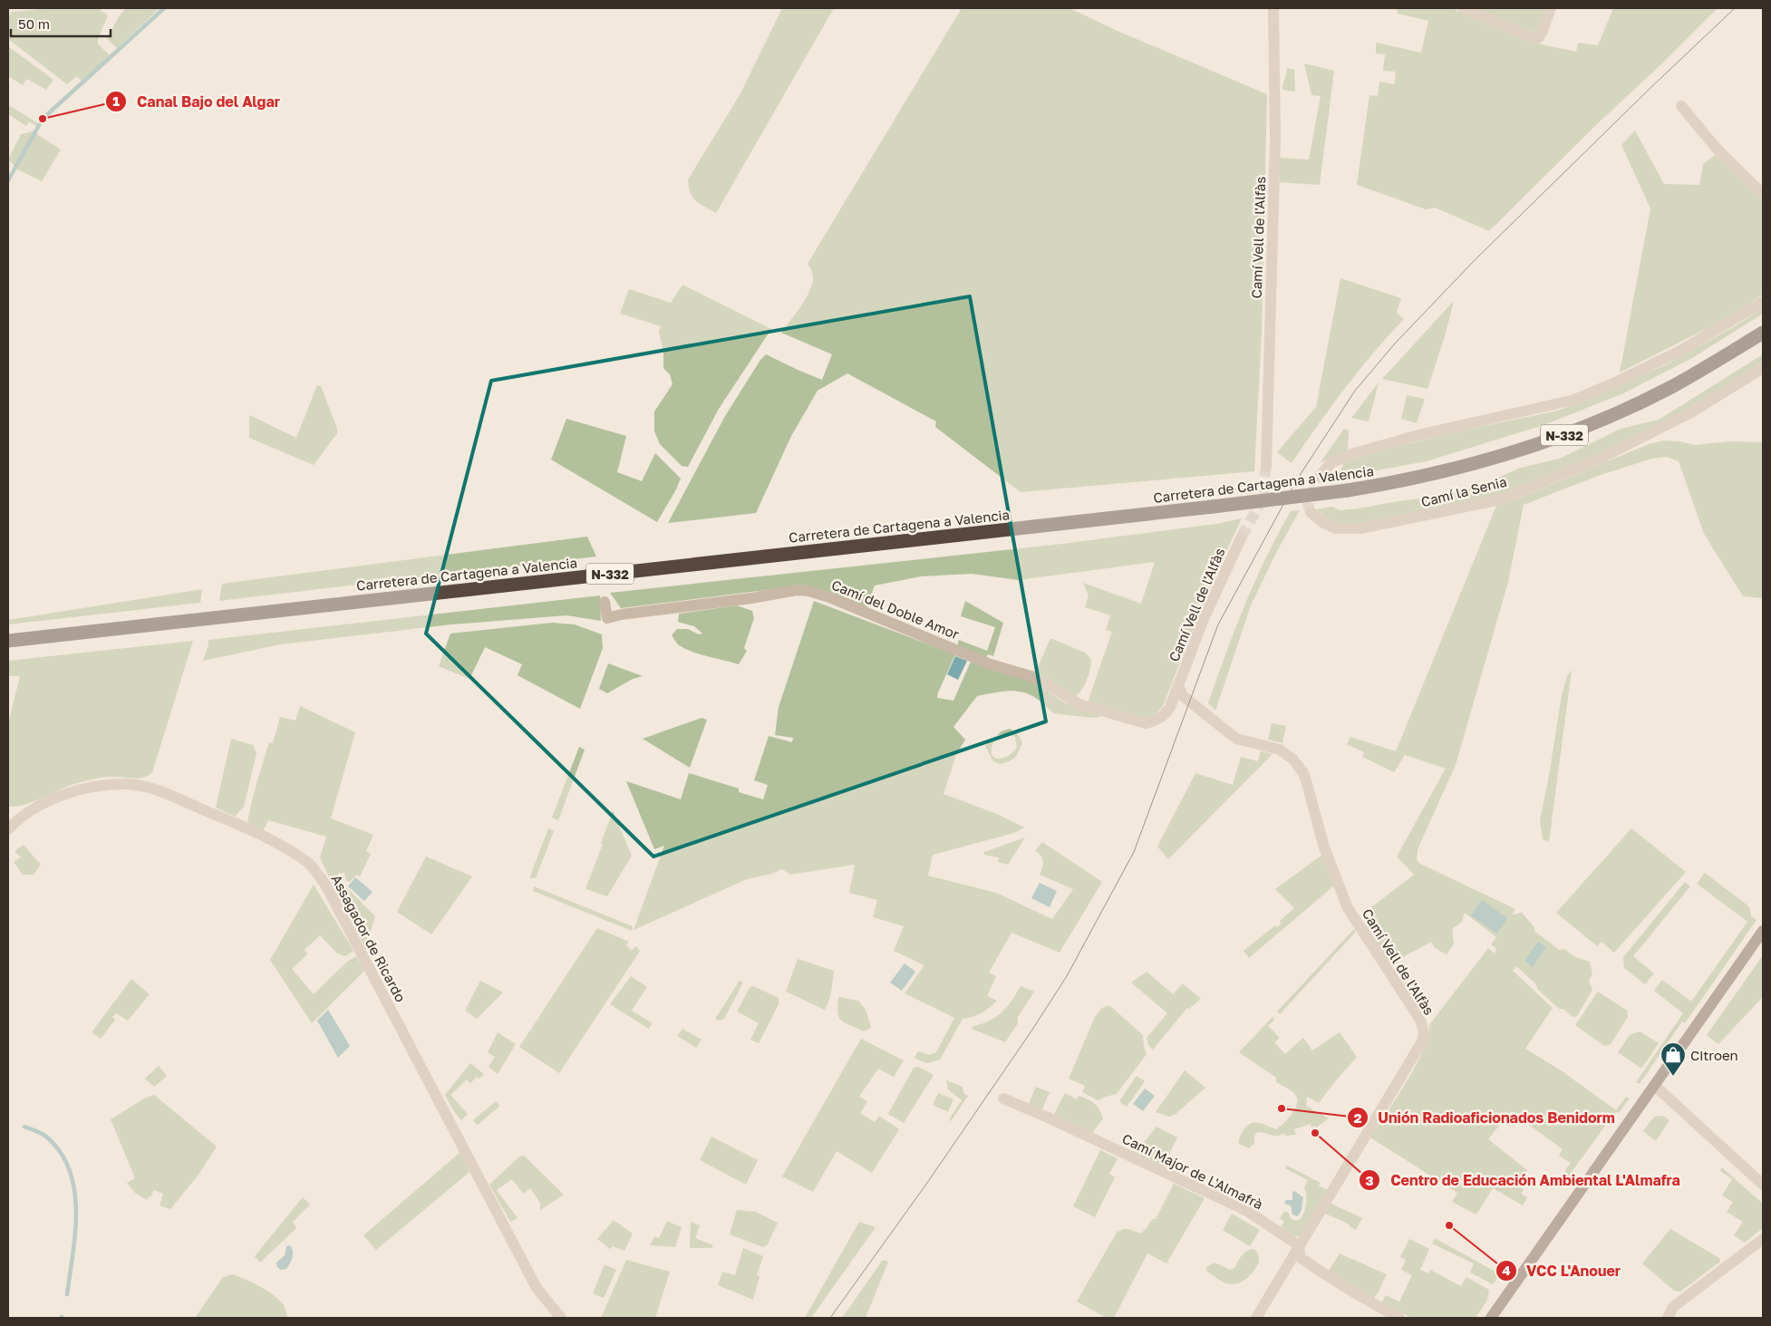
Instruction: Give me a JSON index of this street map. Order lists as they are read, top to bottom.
{
  "streets": {
    "highway": ["N-332", "Carretera de Cartagena a Valencia"],
    "street": [
      "Camí Vell de l'Alfàs",
      "Camí la Senia",
      "Camí del Doble Amor",
      "Assagador de Ricardo",
      "Camí Major de L'Almafrà"
    ]
  },
  "crossings": [
    ["Camí Vell de l'Alfàs", "Camí del Doble Amor"],
    ["Camí Vell de l'Alfàs", "Camí Major de L'Almafrà"]
  ],
  "places": {
    "other": [
      "Canal Bajo del Algar",
      "Unión Radioaficionados Benidorm",
      "Centro de Educación Ambiental L'Almafra",
      "VCC L'Anouer"
    ],
    "shop": ["Citroen"]
  },
  "scale_bar": "50 m"
}
